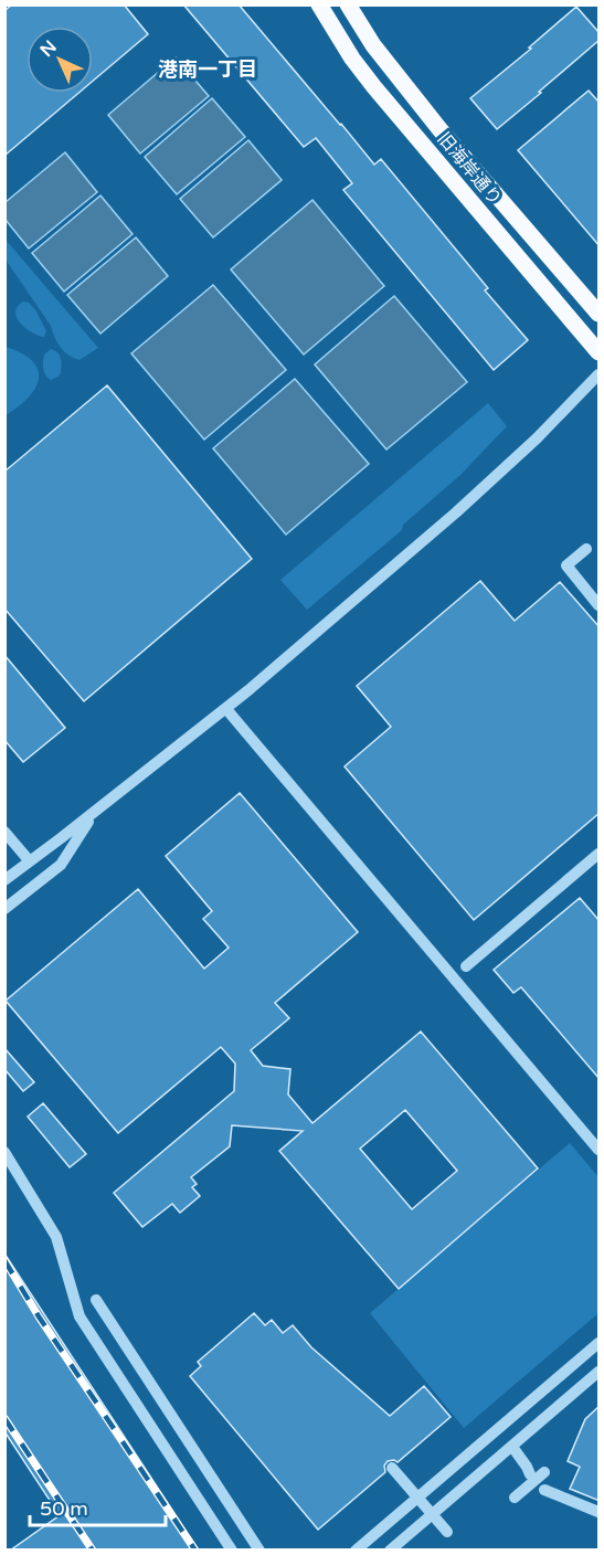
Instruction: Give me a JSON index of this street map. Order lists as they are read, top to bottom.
{
  "streets": {
    "main road": ["旧海岸通り"]
  },
  "districts": ["港南一丁目"],
  "scale_bar": "50 m",
  "north": "top left"
}
